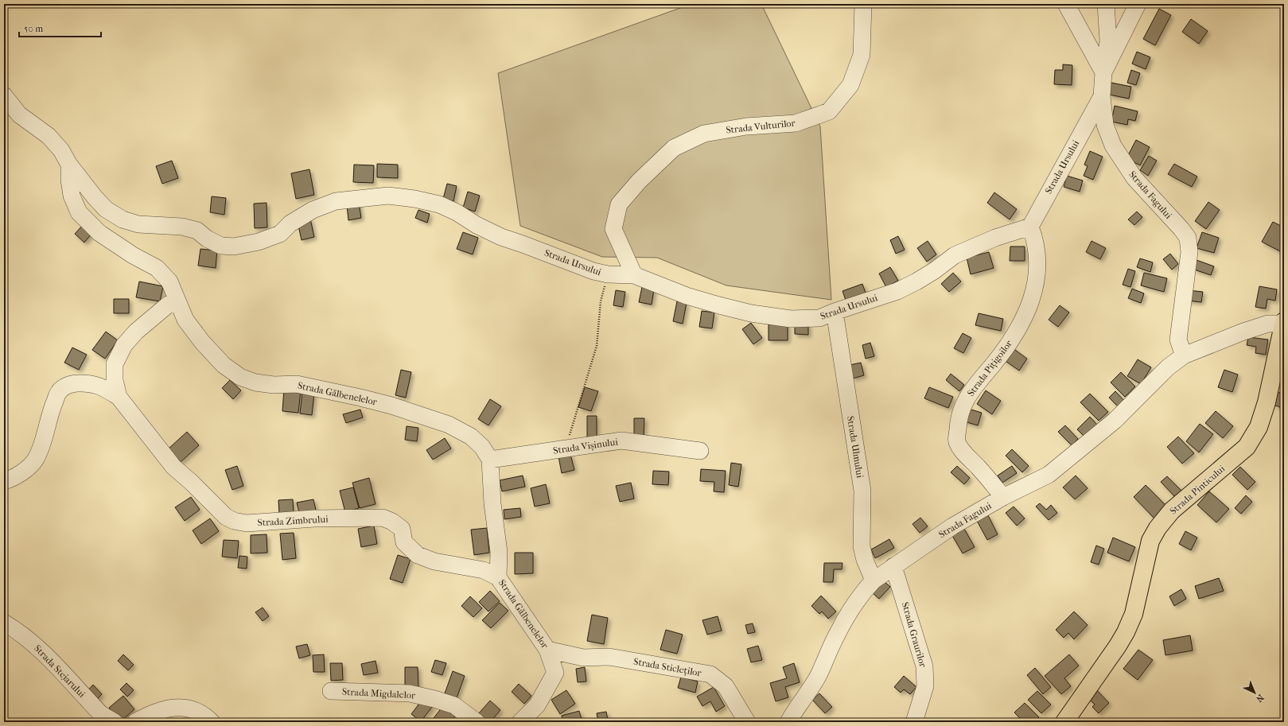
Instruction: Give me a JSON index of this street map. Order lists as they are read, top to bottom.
{
  "streets": {
    "main road": ["Strada Pinticului"],
    "street": [
      "Strada Vulturilor",
      "Strada Ursului",
      "Strada Fagului",
      "Strada Pițigoilor",
      "Strada Gălbenelelor",
      "Strada Vișinului",
      "Strada Ulmului",
      "Strada Zimbrului",
      "Strada Graurilor",
      "Strada Sticleților",
      "Strada Stejarului",
      "Strada Migdalelor"
    ]
  },
  "crossings": [
    ["Strada Vulturilor", "Strada Ursului"],
    ["Strada Ursului", "Strada Fagului"],
    ["Strada Ursului", "Strada Pițigoilor"],
    ["Strada Ursului", "Strada Gălbenelelor"],
    ["Strada Ursului", "Strada Ulmului"],
    ["Strada Fagului", "Strada Pițigoilor"],
    ["Strada Fagului", "Strada Ulmului"],
    ["Strada Fagului", "Strada Pinticului"],
    ["Strada Fagului", "Strada Graurilor"],
    ["Strada Gălbenelelor", "Strada Vișinului"],
    ["Strada Gălbenelelor", "Strada Zimbrului"],
    ["Strada Gălbenelelor", "Strada Sticleților"]
  ],
  "scale_bar": "50 m",
  "north": "bottom right"
}
